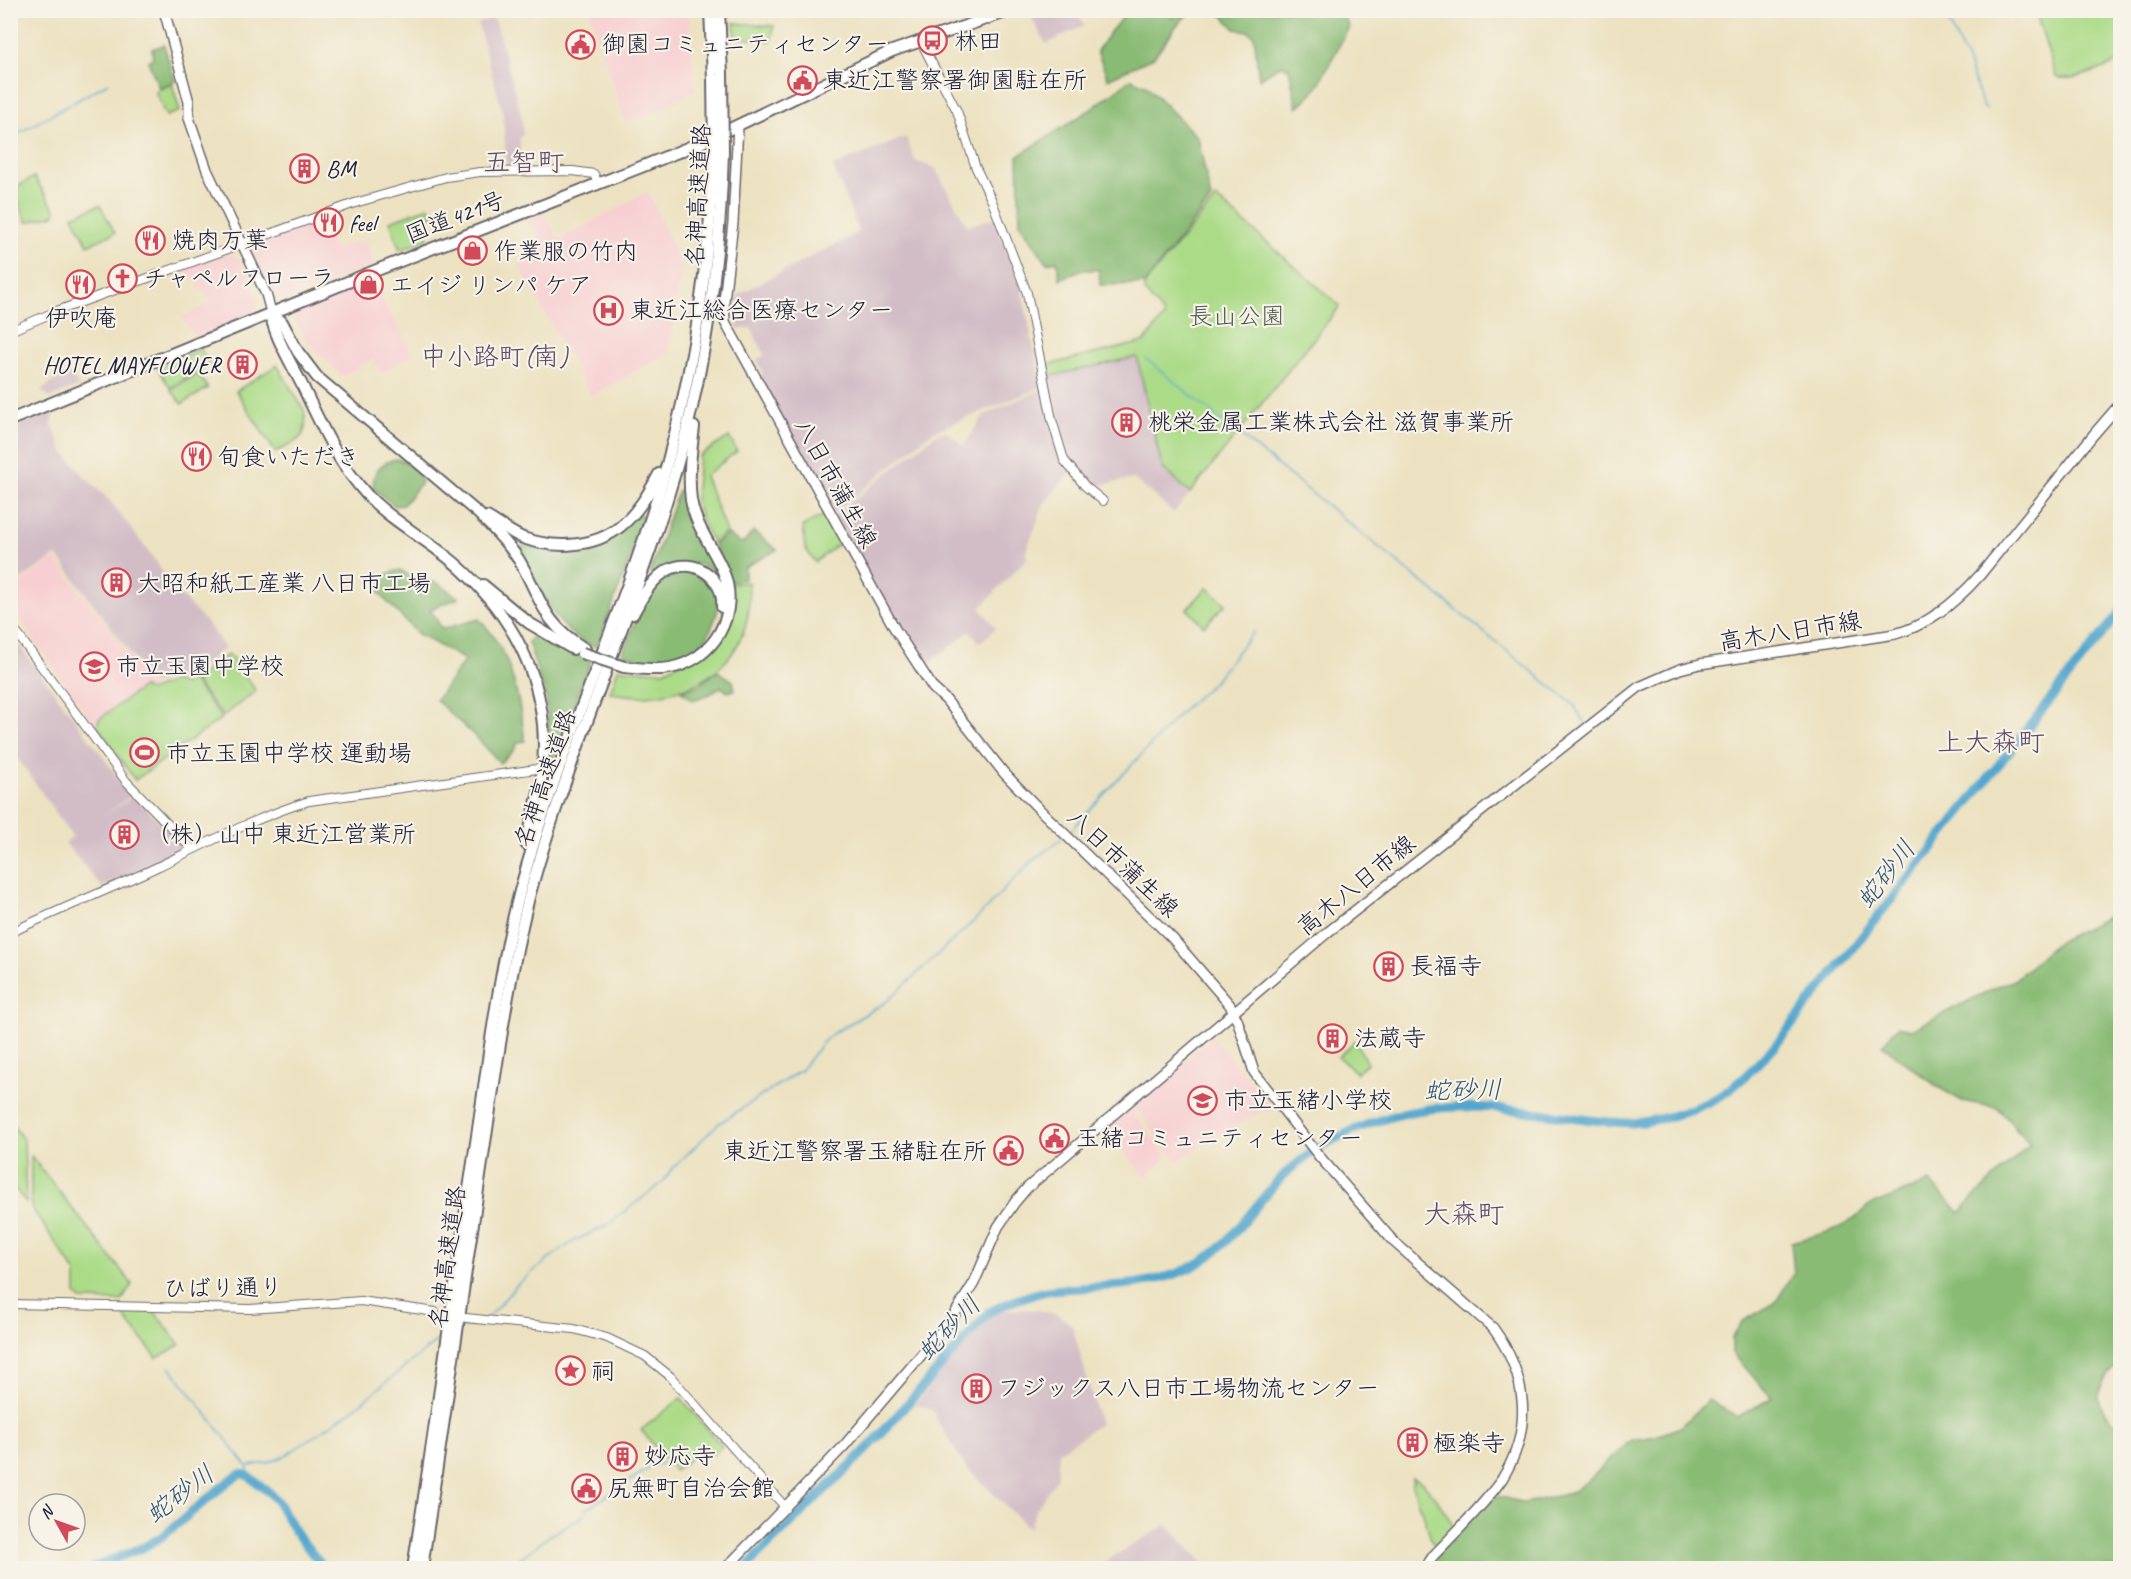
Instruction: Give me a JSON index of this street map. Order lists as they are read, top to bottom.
{
  "streets": {
    "highway": ["名神高速道路", "国道421号"],
    "main road": ["八日市蒲生線", "高木八日市線"],
    "street": ["ひばり通り"]
  },
  "crossings": [
    ["国道421号", "八日市蒲生線"],
    ["八日市蒲生線", "高木八日市線"]
  ],
  "districts": [
    "五智町",
    "中小路町(南)",
    "上大森町",
    "大森町"
  ],
  "water": ["蛇砂川"],
  "parks": ["長山公園"],
  "places": {
    "bus stop": ["林田"],
    "public building": [
      "御園コミュニティセンター",
      "東近江警察署御園駐在所",
      "玉緒コミュニティセンター",
      "東近江警察署玉緒駐在所",
      "尻無町自治会館"
    ],
    "building": [
      "BM",
      "HOTEL MAYFLOWER",
      "桃栄金属工業株式会社 滋賀事業所",
      "大昭和紙工産業 八日市工場",
      "（株）山中 東近江営業所",
      "長福寺",
      "法蔵寺",
      "フジックス八日市工場物流センター",
      "極楽寺",
      "妙応寺"
    ],
    "restaurant": [
      "feel",
      "焼肉万葉",
      "伊吹庵",
      "旬食いただき"
    ],
    "shop": ["作業服の竹内", "エイジ リンパ ケア"],
    "church": ["チャペルフローラ"],
    "hospital": ["東近江総合医療センター"],
    "school or university": ["市立玉園中学校", "市立玉緒小学校"],
    "sports": ["市立玉園中学校 運動場"],
    "place": ["祠"]
  },
  "north": "top left"
}
